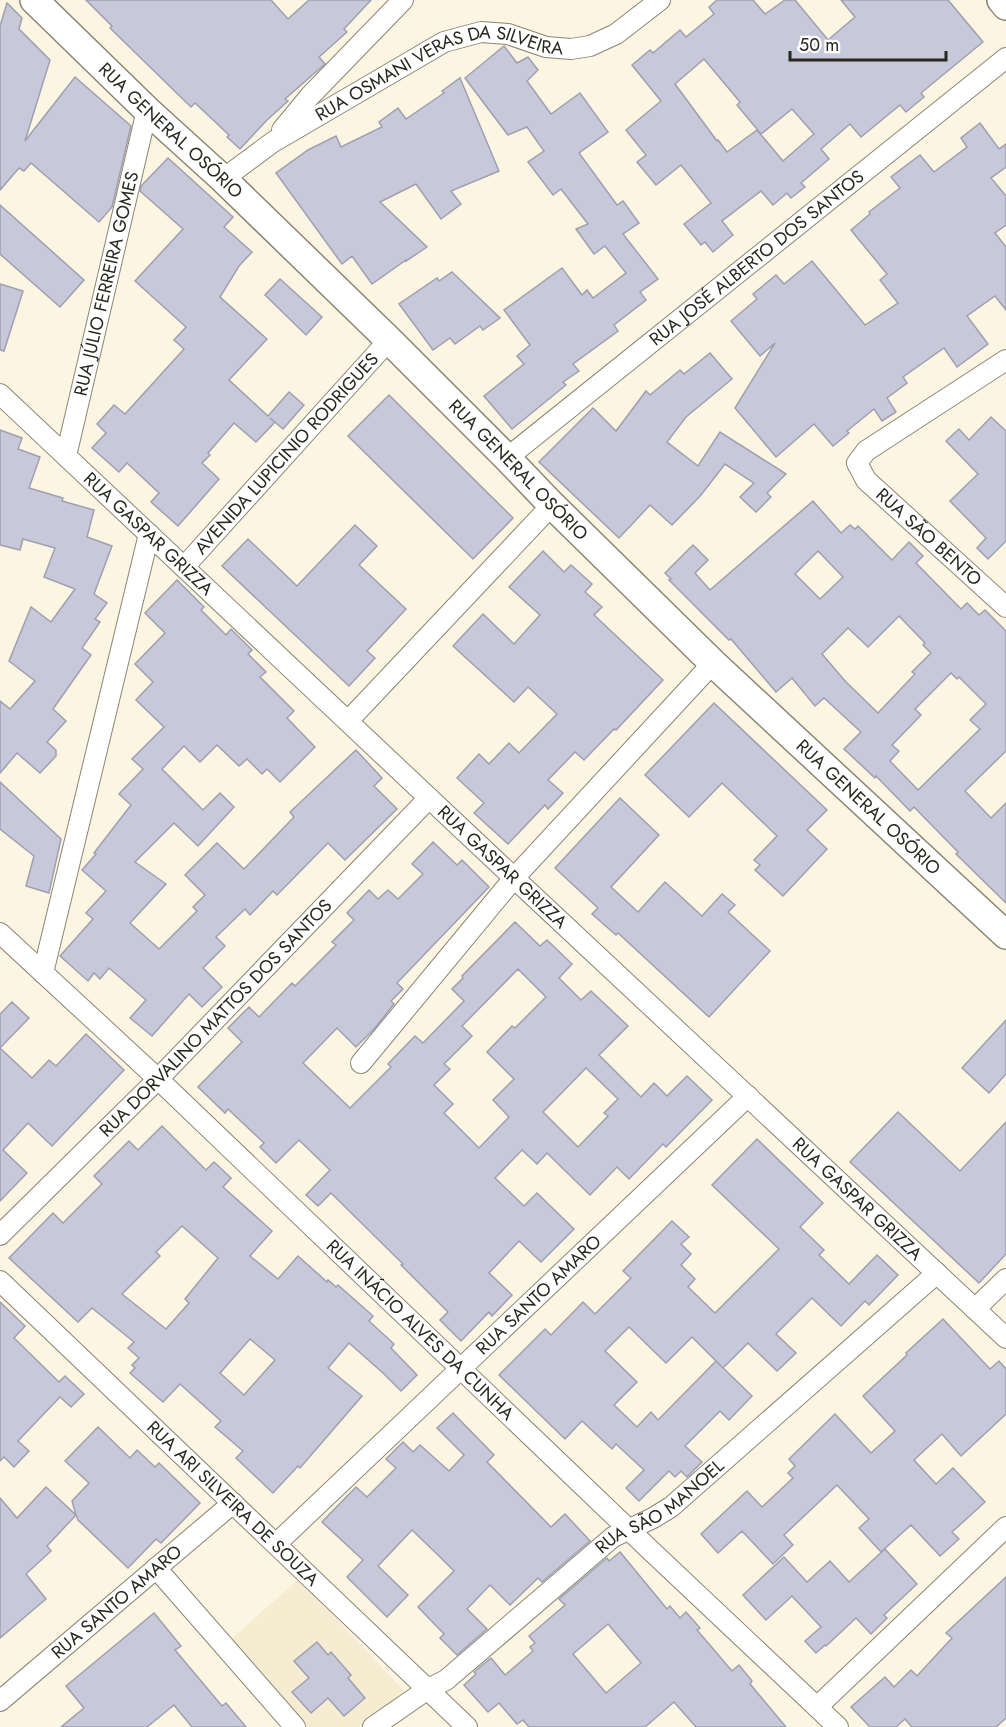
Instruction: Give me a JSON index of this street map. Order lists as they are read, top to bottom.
{
  "streets": {
    "street": [
      "RUA OSMANI VERAS DA SILVEIRA",
      "RUA GENERAL OSÓRIO",
      "RUA JOSÉ ALBERTO DOS SANTOS",
      "RUA JÚLIO FERREIRA GOMES",
      "AVENIDA LUPICINIO RODRIGUES",
      "RUA GASPAR GRIZZA",
      "RUA SÃO BENTO",
      "RUA DORVALINO MATTOS DOS SANTOS",
      "RUA SANTO AMARO",
      "RUA INÁCIO ALVES DA CUNHA",
      "RUA ARI SILVEIRA DE SOUZA",
      "RUA SÃO MANOEL"
    ]
  },
  "crossings": [
    ["RUA OSMANI VERAS DA SILVEIRA", "RUA GENERAL OSÓRIO"],
    ["RUA GENERAL OSÓRIO", "RUA JOSÉ ALBERTO DOS SANTOS"],
    ["RUA GENERAL OSÓRIO", "RUA JÚLIO FERREIRA GOMES"],
    ["RUA GENERAL OSÓRIO", "AVENIDA LUPICINIO RODRIGUES"],
    ["RUA JÚLIO FERREIRA GOMES", "RUA GASPAR GRIZZA"],
    ["AVENIDA LUPICINIO RODRIGUES", "RUA GASPAR GRIZZA"],
    ["RUA GASPAR GRIZZA", "RUA DORVALINO MATTOS DOS SANTOS"],
    ["RUA GASPAR GRIZZA", "RUA SANTO AMARO"],
    ["RUA GASPAR GRIZZA", "RUA SÃO MANOEL"],
    ["RUA DORVALINO MATTOS DOS SANTOS", "RUA INÁCIO ALVES DA CUNHA"],
    ["RUA SANTO AMARO", "RUA INÁCIO ALVES DA CUNHA"],
    ["RUA SANTO AMARO", "RUA ARI SILVEIRA DE SOUZA"],
    ["RUA INÁCIO ALVES DA CUNHA", "RUA SÃO MANOEL"],
    ["RUA ARI SILVEIRA DE SOUZA", "RUA SÃO MANOEL"]
  ],
  "scale_bar": "50 m"
}
